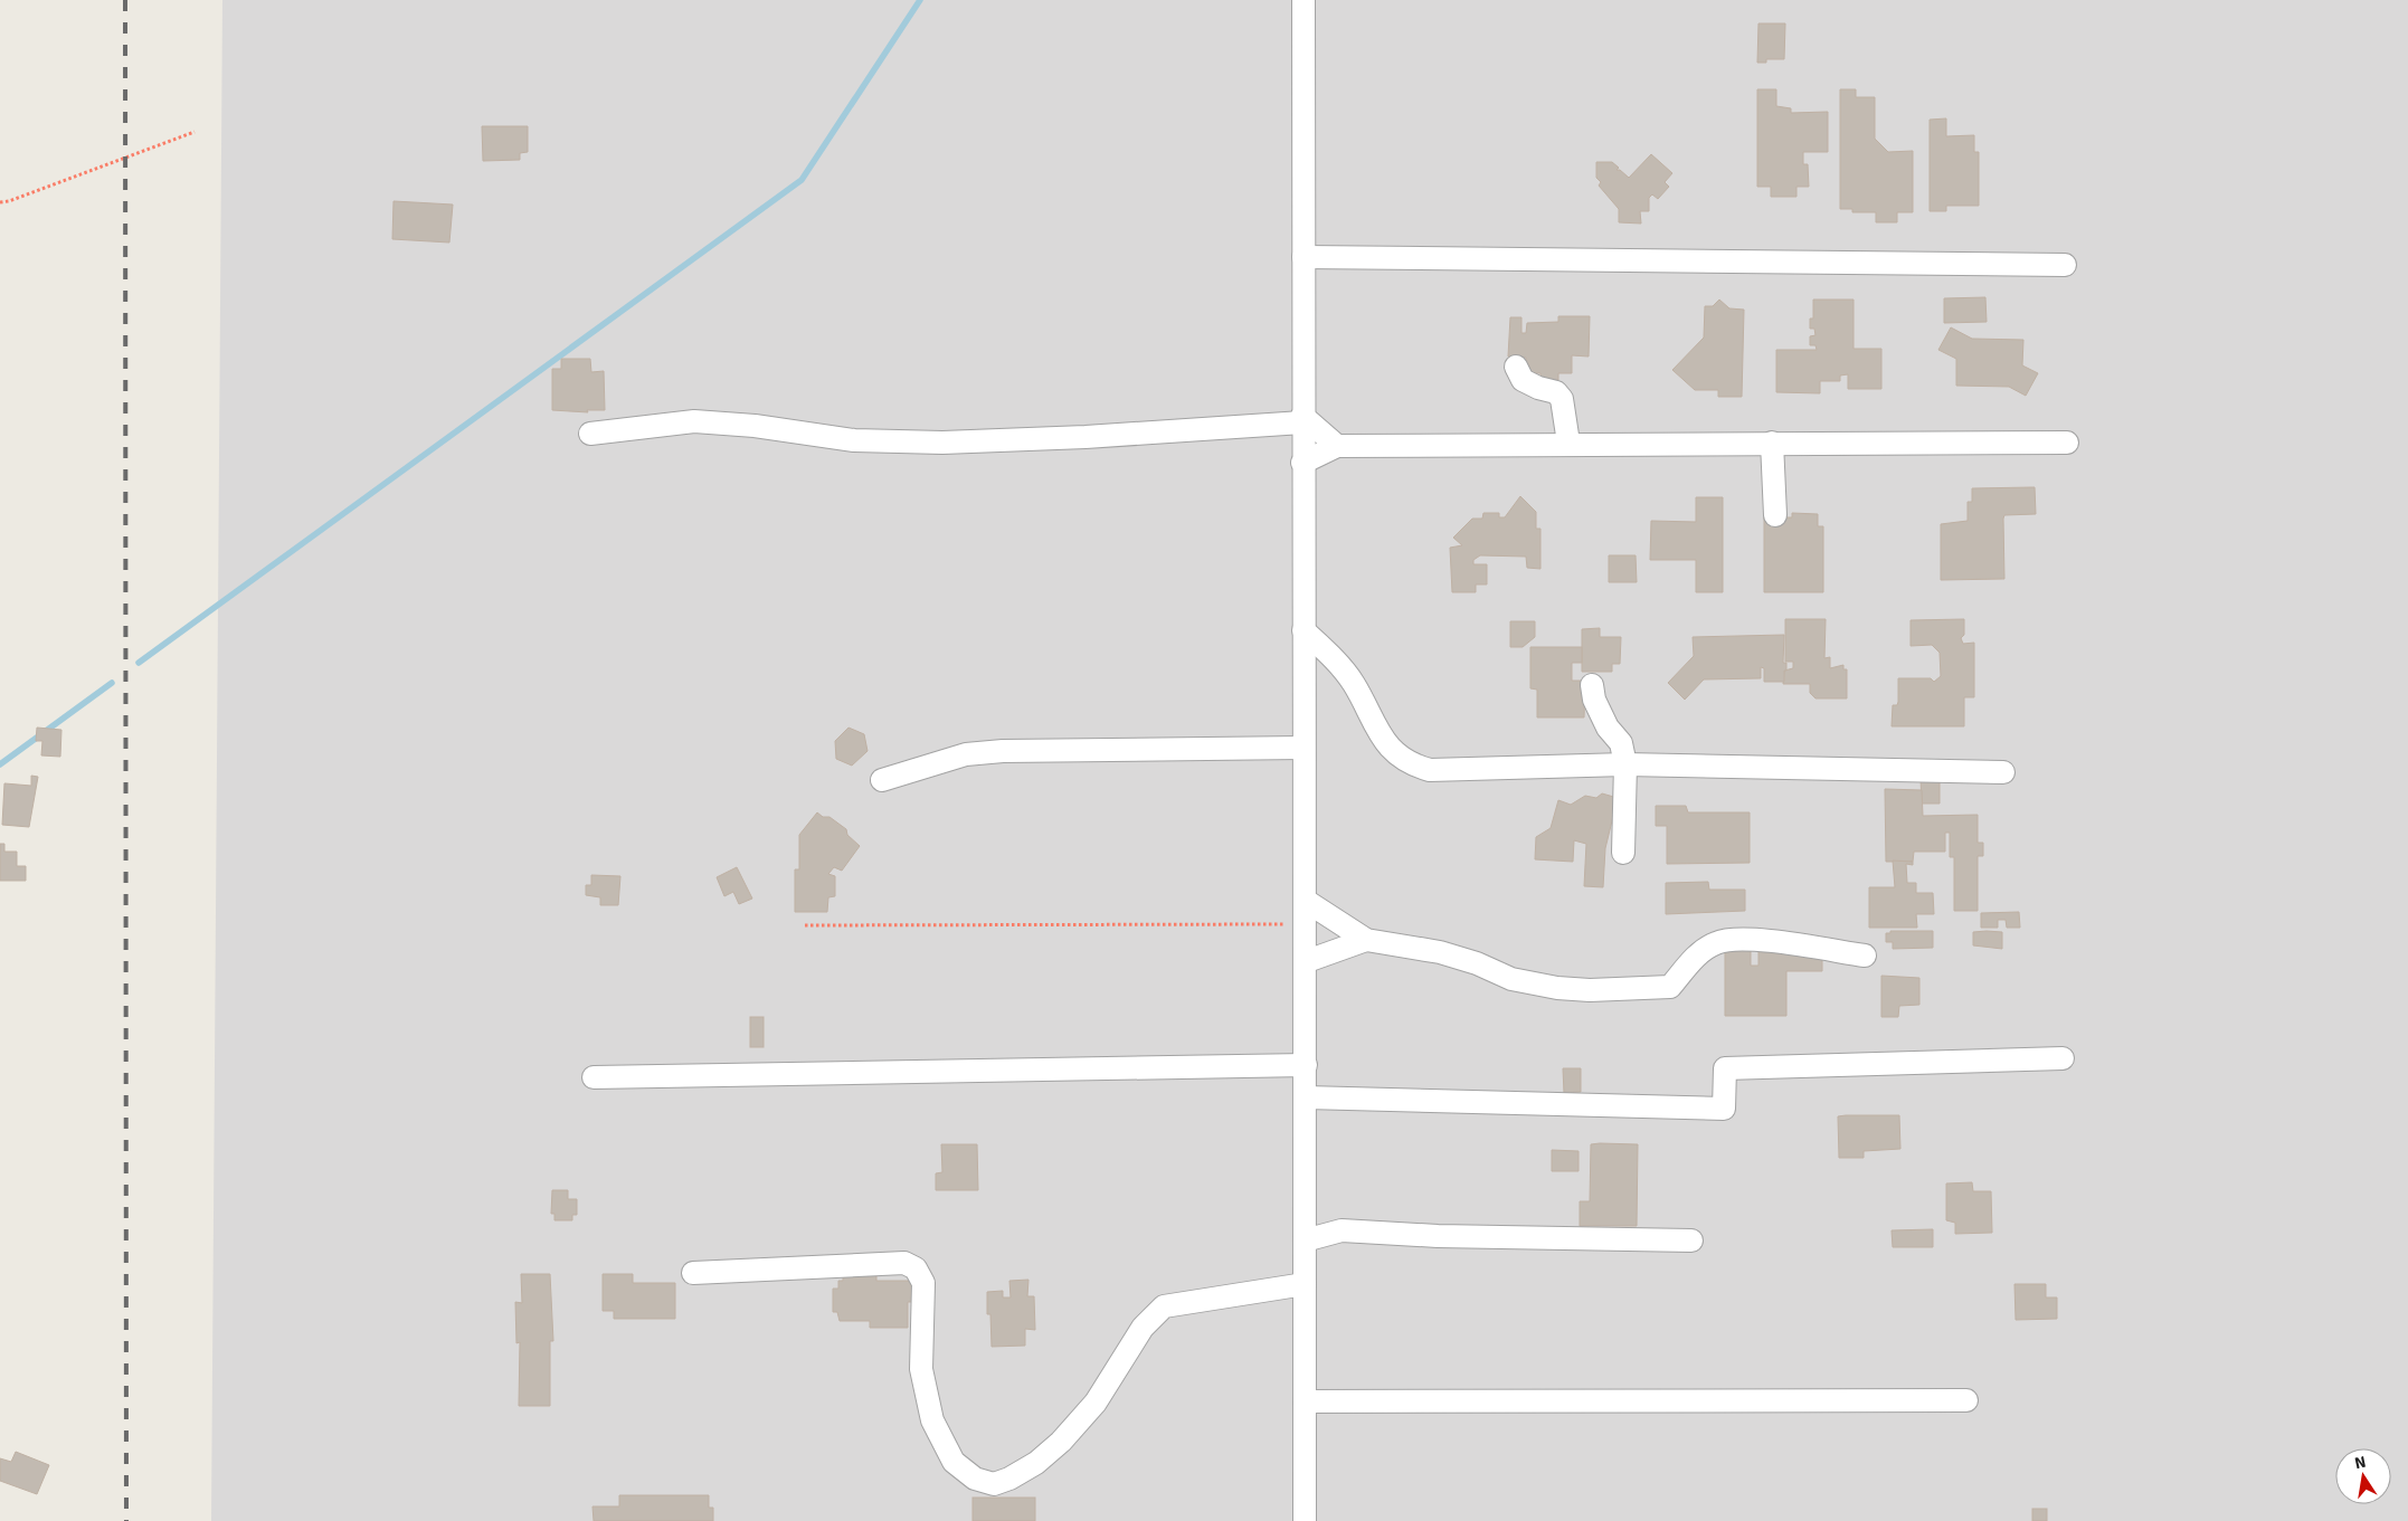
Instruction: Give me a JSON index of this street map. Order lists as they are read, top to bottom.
{
  "north": "top"
}
